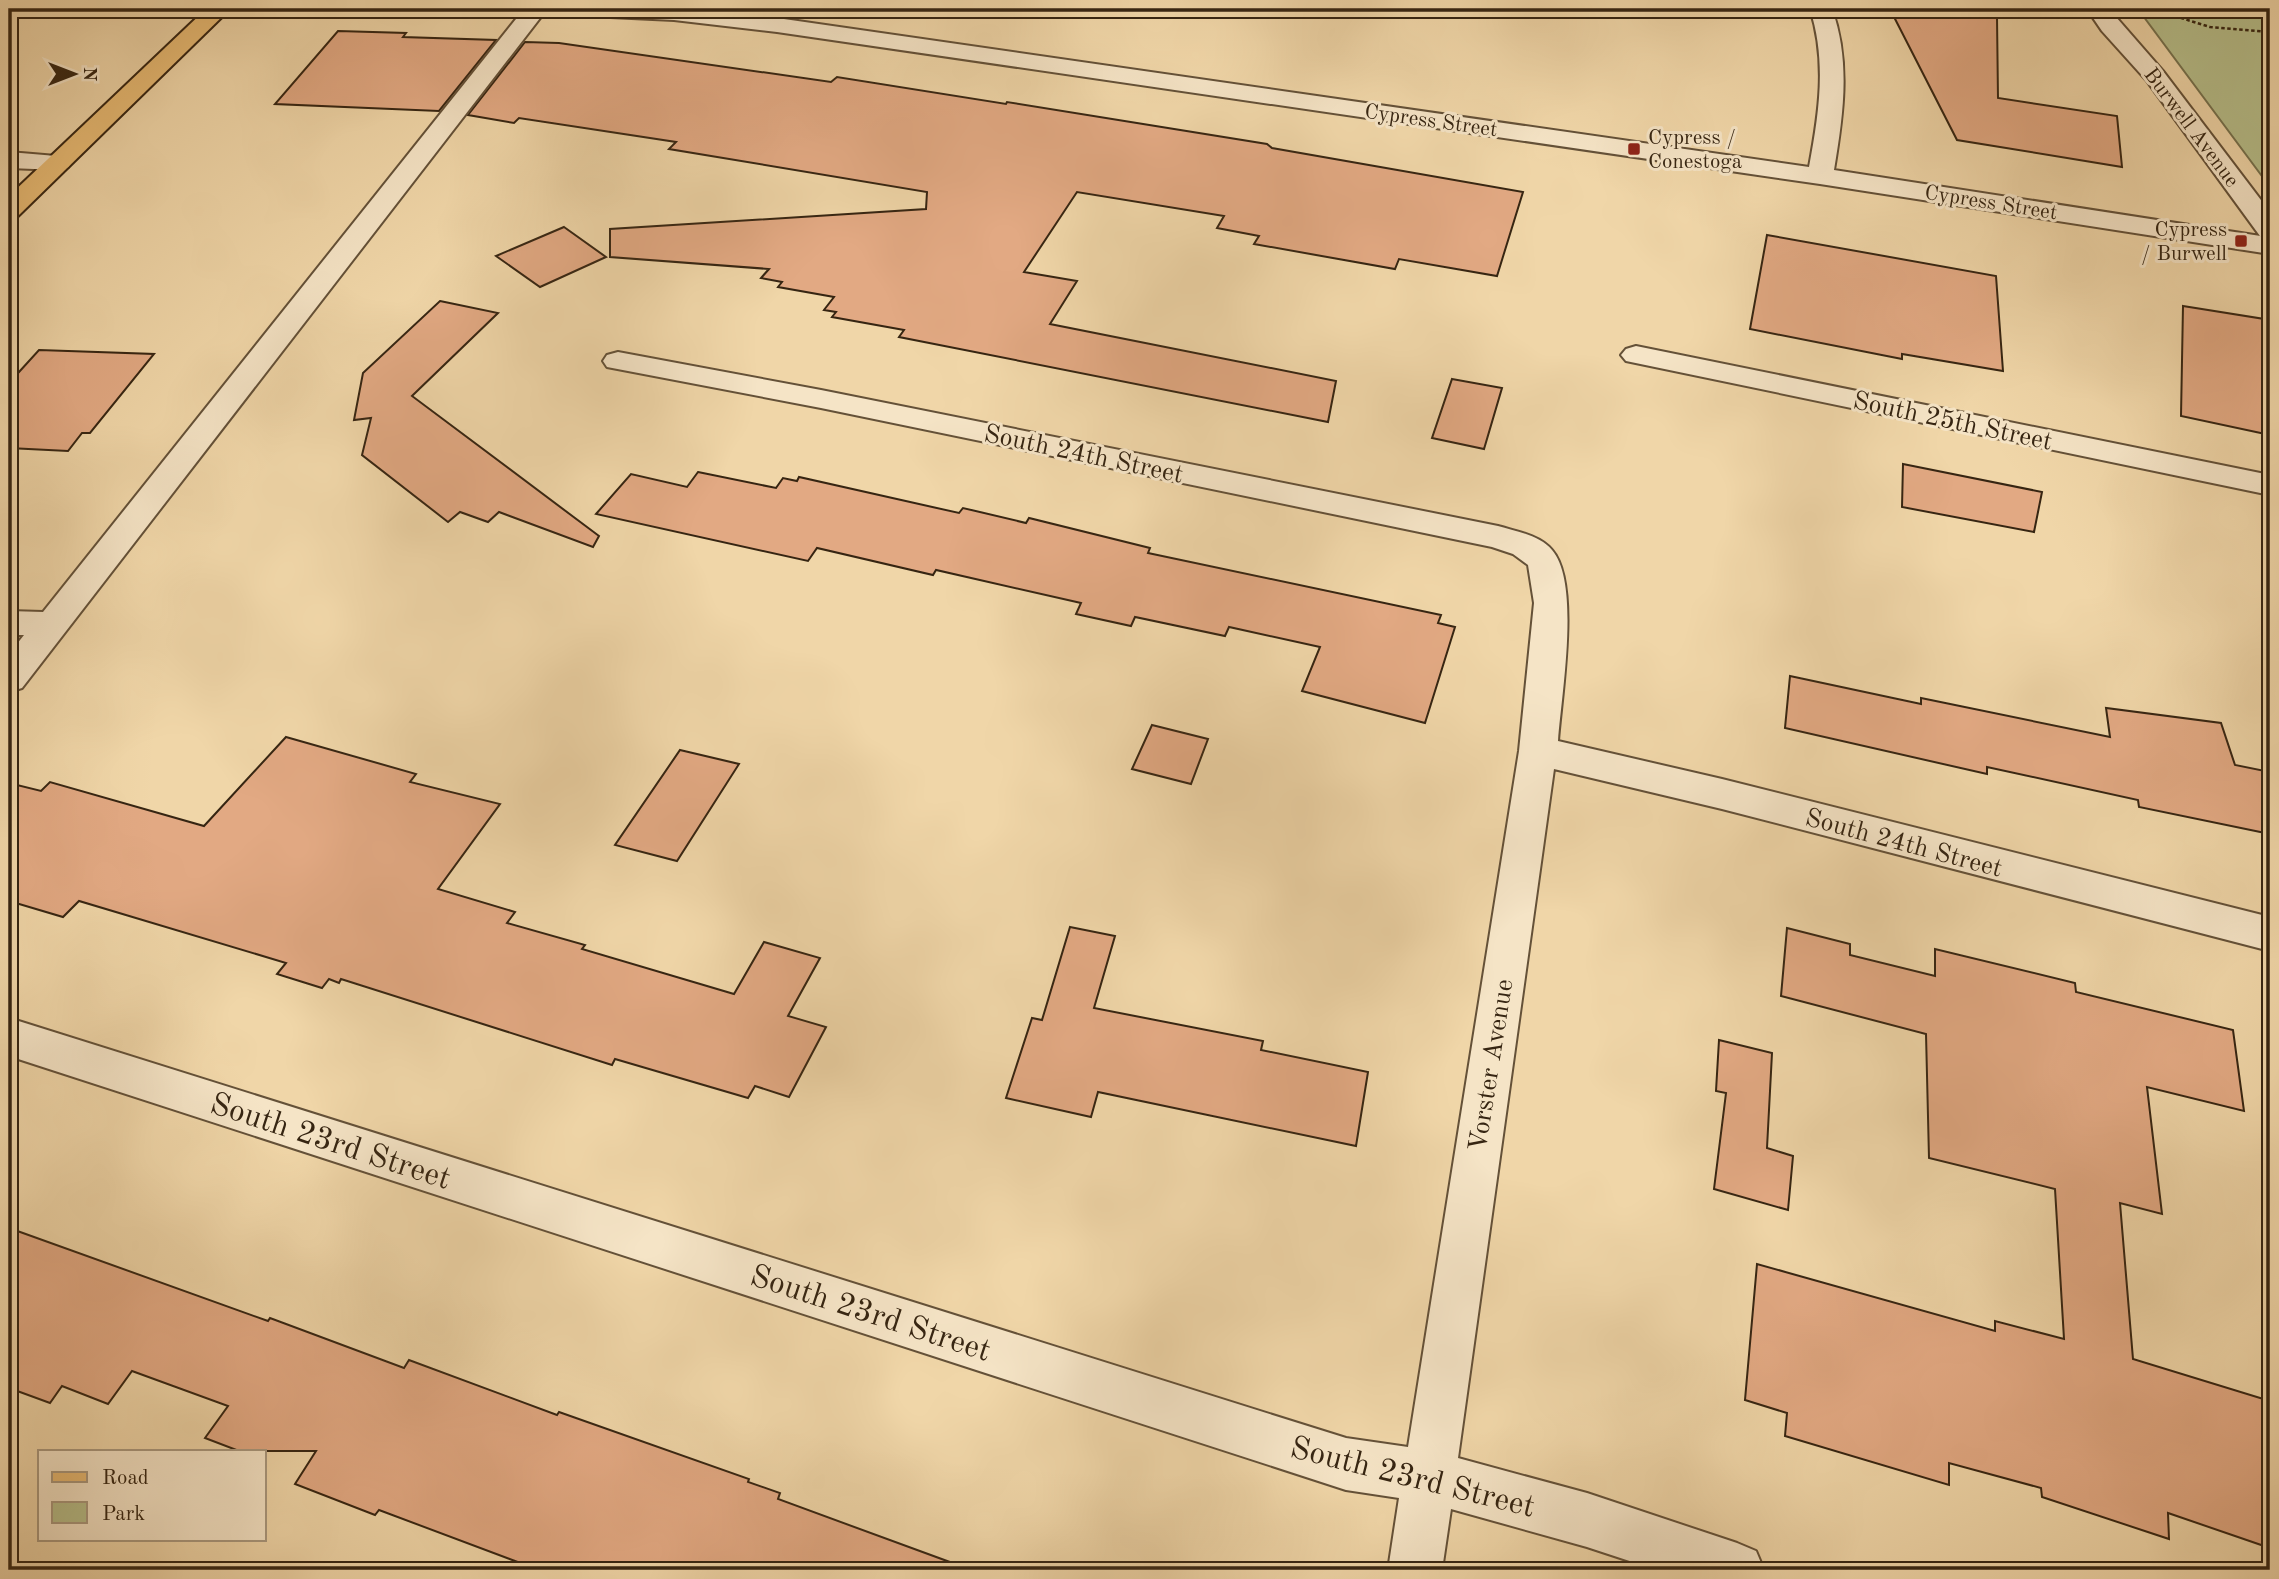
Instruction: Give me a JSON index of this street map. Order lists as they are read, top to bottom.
{
  "streets": {
    "street": [
      "Cypress Street",
      "Burwell Avenue",
      "South 25th Street",
      "South 24th Street",
      "Vorster Avenue",
      "South 23rd Street"
    ]
  },
  "crossings": [
    ["South 24th Street", "Vorster Avenue"],
    ["Vorster Avenue", "South 23rd Street"]
  ],
  "places": {
    "transit": ["Cypress / Conestoga", "Cypress / Burwell"]
  },
  "legend": ["Road", "Park"],
  "north": "right"
}
